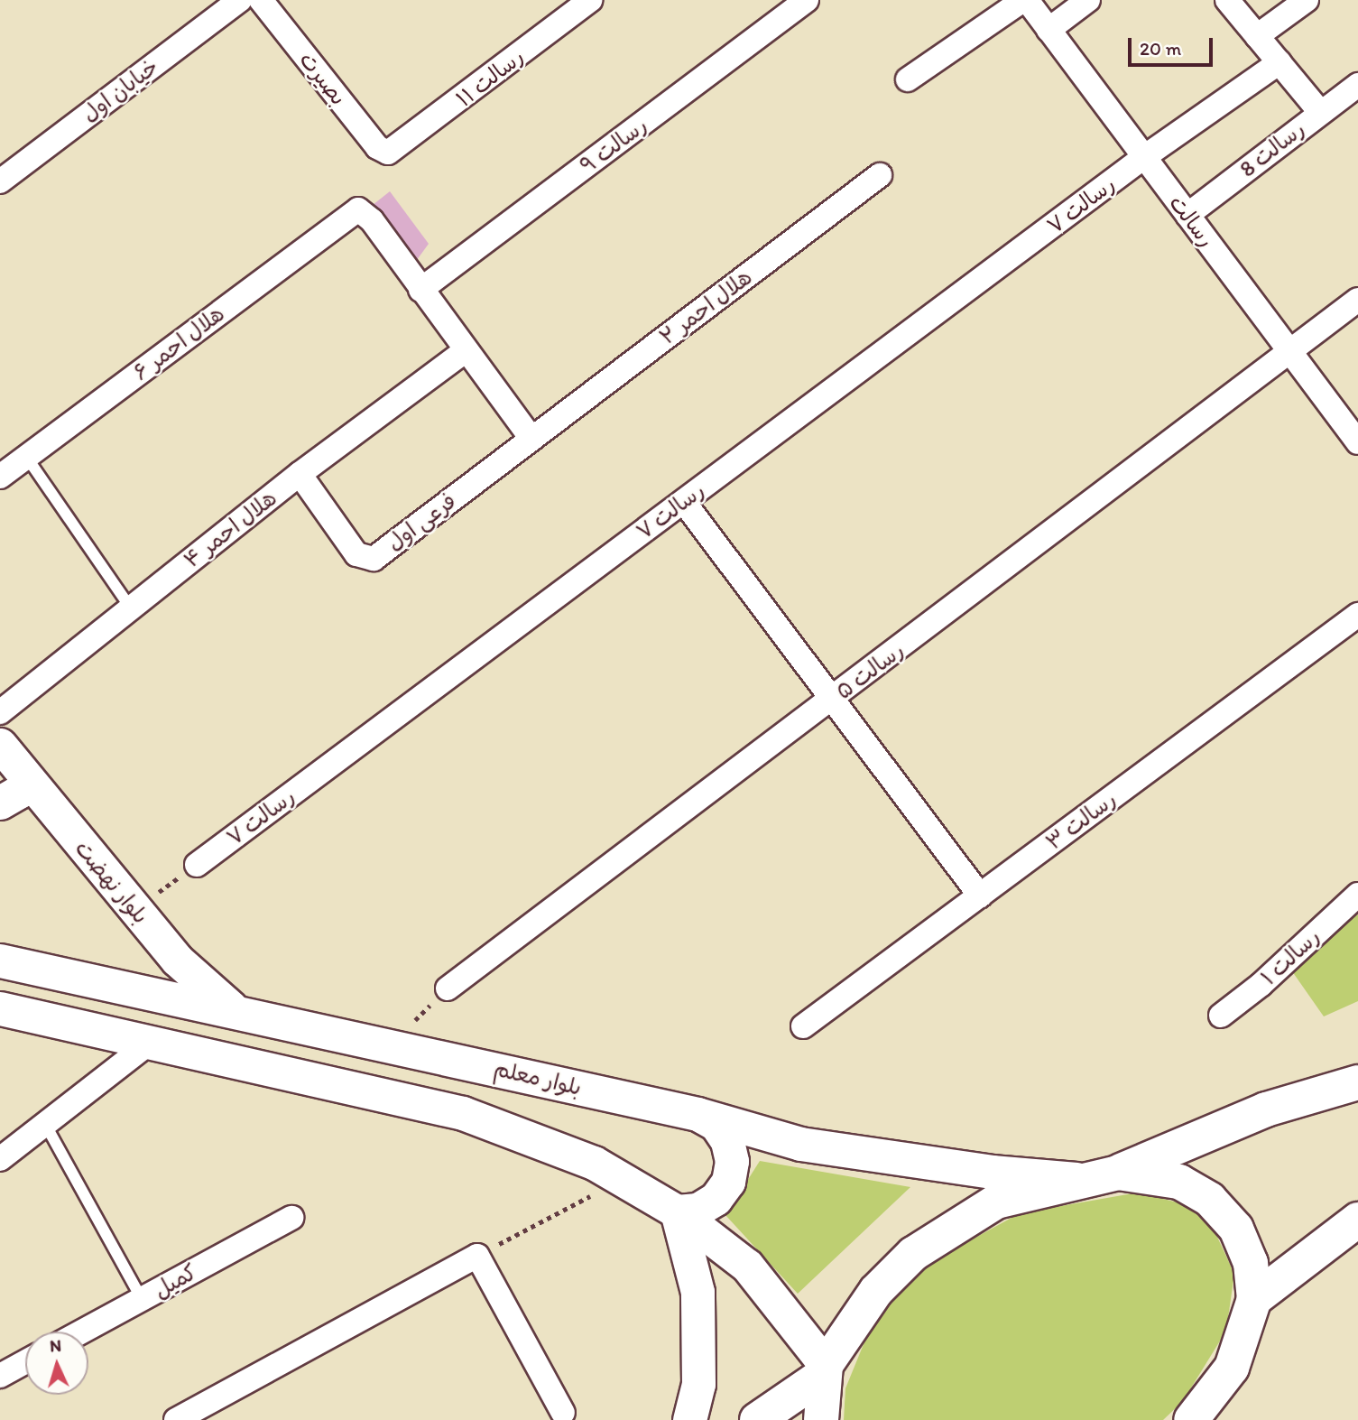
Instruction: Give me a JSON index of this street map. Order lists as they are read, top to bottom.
{
  "streets": {
    "main road": ["بلوار نهضت", "بلوار معلم"],
    "street": [
      "رسالت ۱۱",
      "بصیرت",
      "خیابان اول",
      "رسالت ۹",
      "رسالت 8",
      "رسالت ۷",
      "رسالت",
      "هلال احمر ۲",
      "هلال احمر ۶",
      "فرعی اول",
      "هلال احمر ۴",
      "رسالت ۵",
      "رسالت ۳",
      "رسالت ۱",
      "کمیل"
    ]
  },
  "crossings": [
    ["رسالت ۱۱", "بصیرت"],
    ["رسالت ۹", "هلال احمر ۶"],
    ["رسالت 8", "رسالت"],
    ["رسالت ۷", "رسالت"],
    ["رسالت", "رسالت ۵"],
    ["هلال احمر ۲", "فرعی اول"],
    ["فرعی اول", "هلال احمر ۴"],
    ["بلوار نهضت", "بلوار معلم"]
  ],
  "scale_bar": "20 m",
  "north": "top"
}
